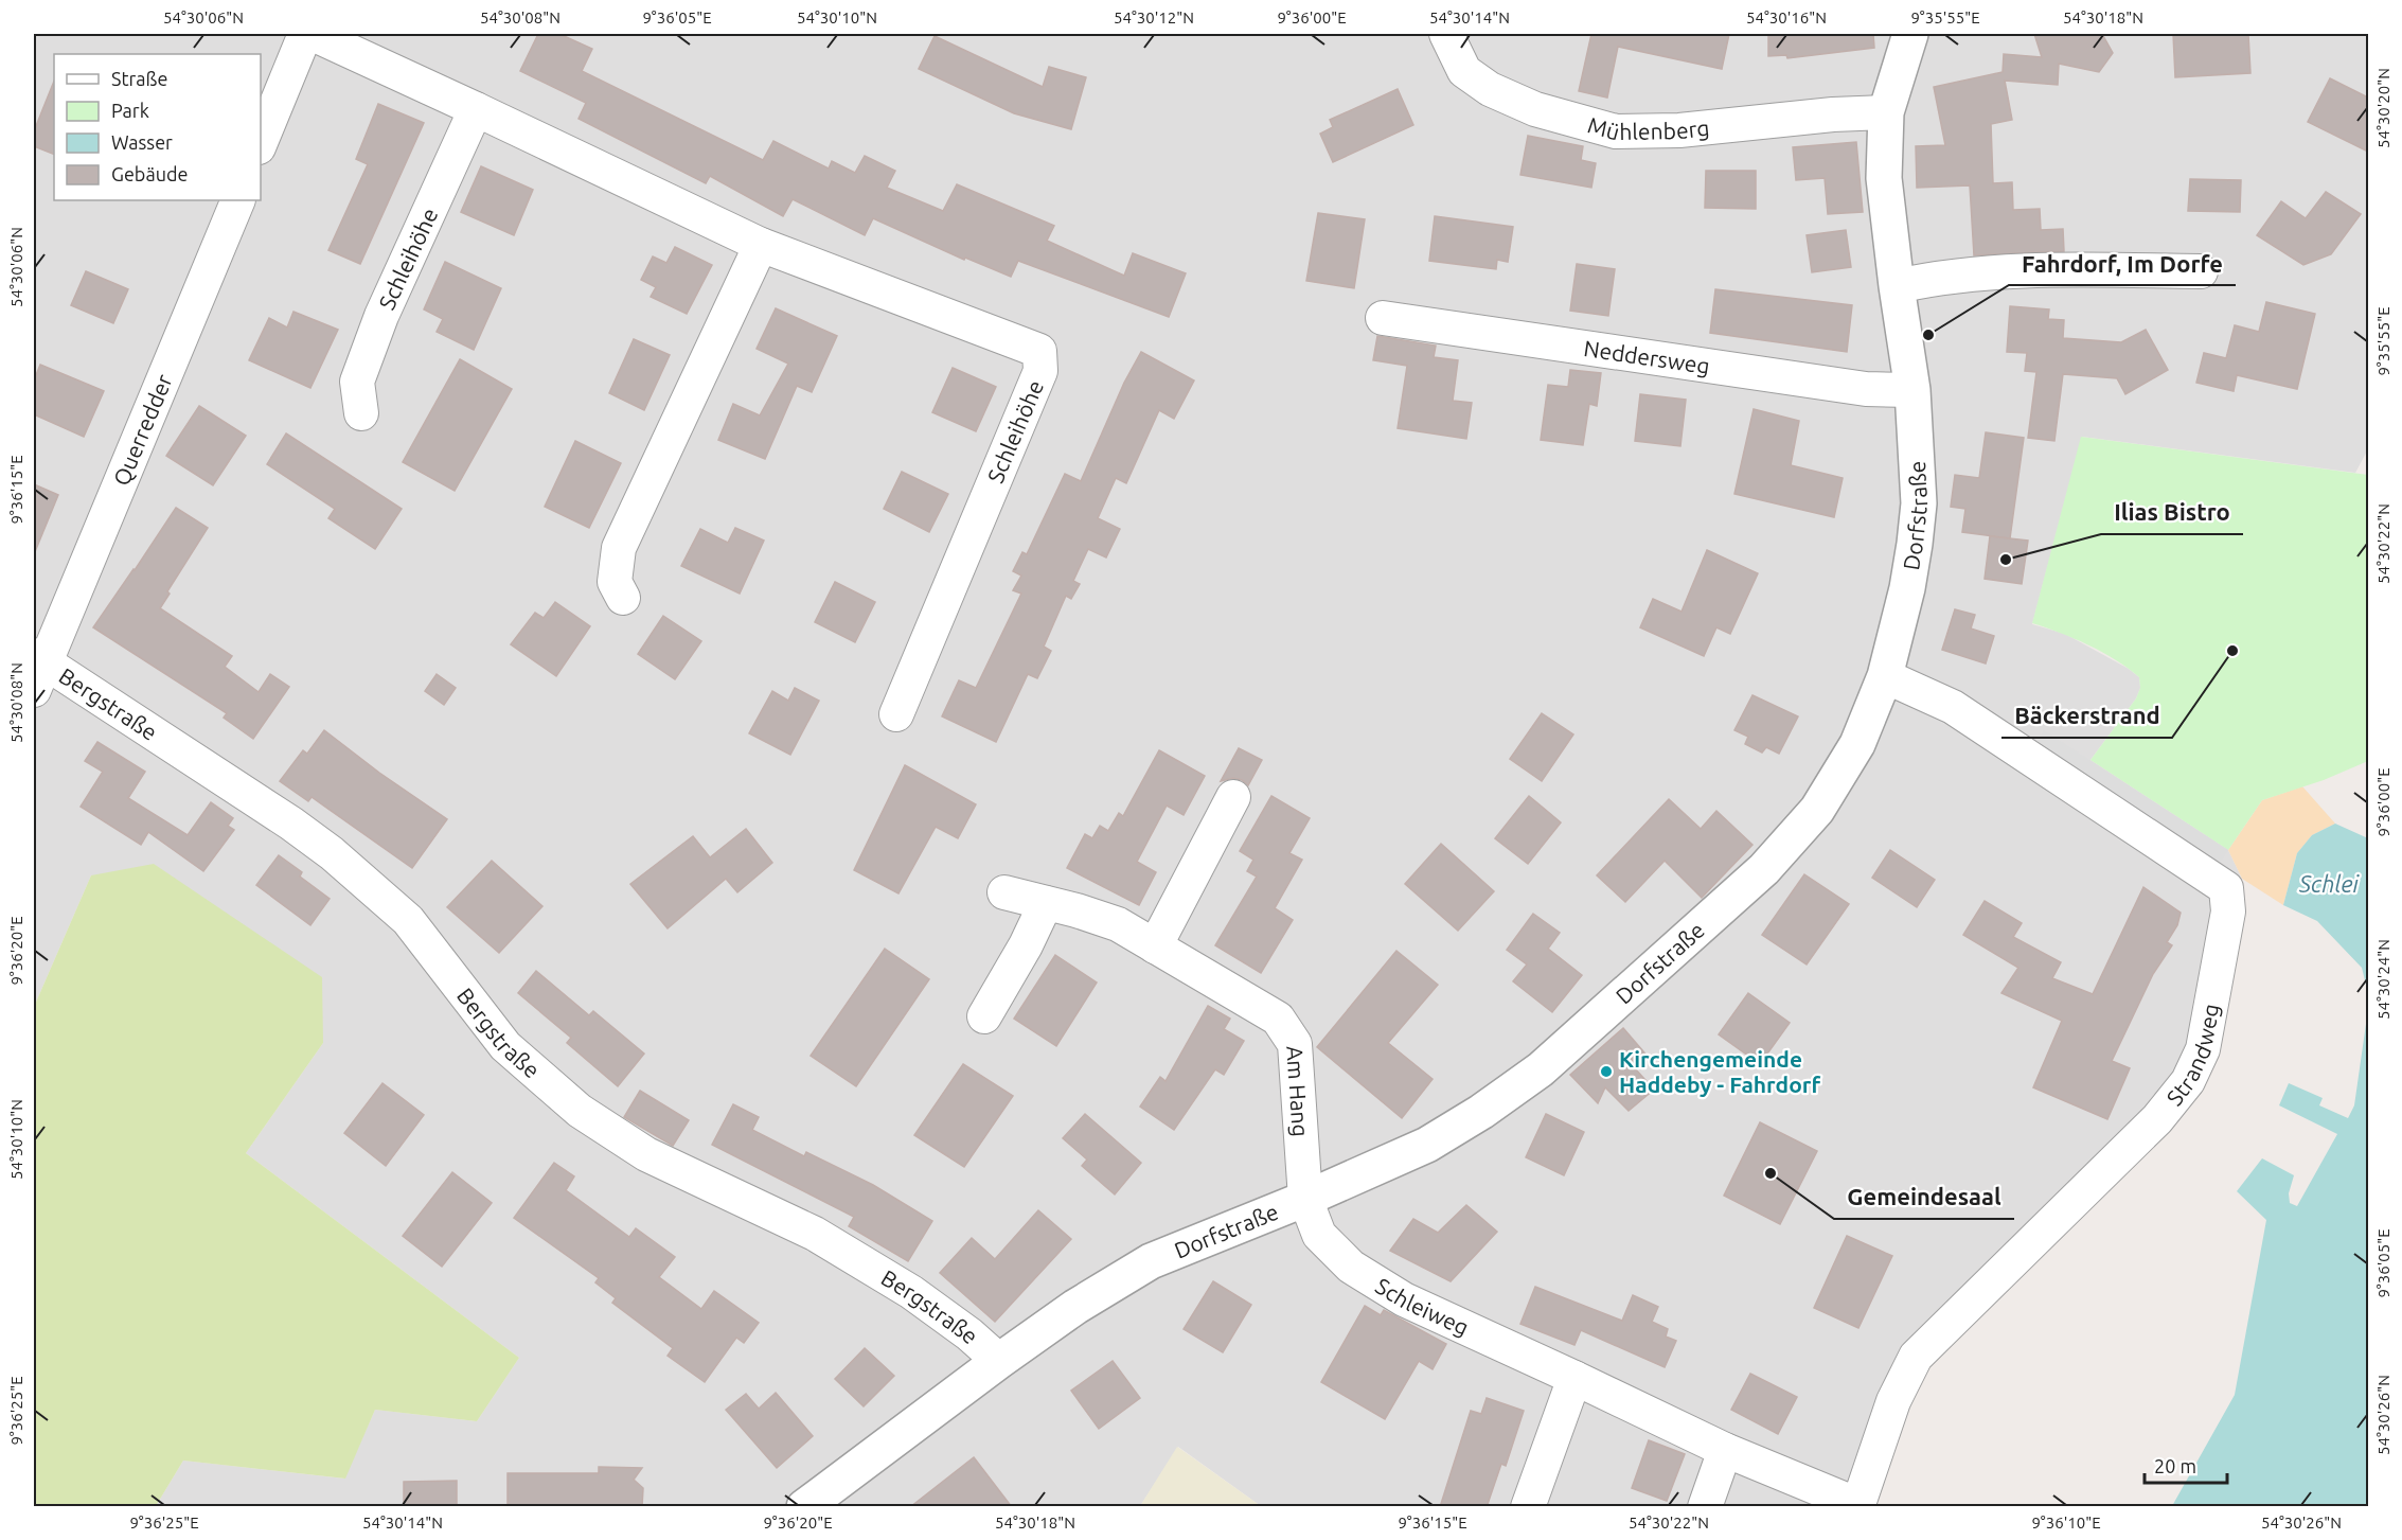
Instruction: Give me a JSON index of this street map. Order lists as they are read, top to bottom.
{
  "streets": {
    "street": [
      "Mühlenberg",
      "Schleihöhe",
      "Neddersweg",
      "Querredder",
      "Dorfstraße",
      "Bergstraße",
      "Strandweg",
      "Am Hang",
      "Schleiweg"
    ]
  },
  "crossings": [
    ["Mühlenberg", "Dorfstraße"],
    ["Neddersweg", "Dorfstraße"],
    ["Querredder", "Bergstraße"],
    ["Dorfstraße", "Bergstraße"],
    ["Dorfstraße", "Strandweg"],
    ["Dorfstraße", "Am Hang"],
    ["Dorfstraße", "Schleiweg"],
    ["Strandweg", "Schleiweg"],
    ["Am Hang", "Schleiweg"]
  ],
  "water": ["Schlei"],
  "places": [
    "Fahrdorf, Im Dorfe",
    "Ilias Bistro",
    "Bäckerstrand",
    "Kirchengemeinde Haddeby - Fahrdorf",
    "Gemeindesaal"
  ],
  "legend": [
    "Straße",
    "Park",
    "Wasser",
    "Gebäude"
  ],
  "scale_bar": "20 m",
  "coordinates": [
    "54°30'06\"N",
    "54°30'08\"N",
    "9°36'05\"E",
    "54°30'10\"N",
    "54°30'12\"N",
    "9°36'00\"E",
    "54°30'14\"N",
    "54°30'16\"N",
    "9°35'55\"E",
    "54°30'18\"N",
    "54°30'20\"N",
    "9°36'15\"E",
    "54°30'22\"N",
    "9°36'20\"E",
    "54°30'24\"N",
    "9°36'25\"E",
    "54°30'26\"N",
    "9°36'10\"E"
  ]
}
